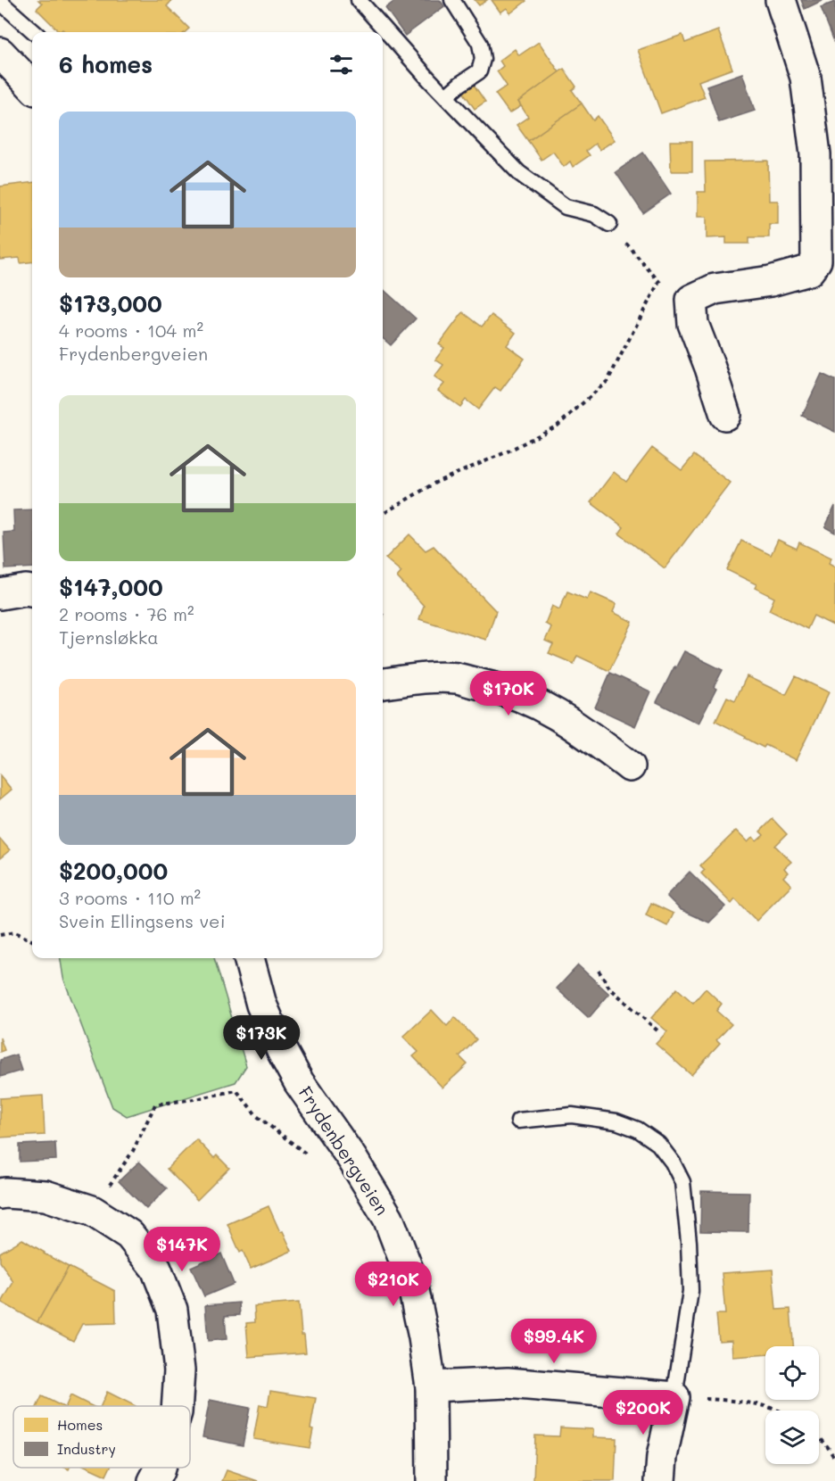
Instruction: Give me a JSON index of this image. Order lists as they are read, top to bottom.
{
  "streets": {
    "street": ["Frydenbergveien"]
  },
  "legend": ["Homes", "Industry"],
  "page": {
    "heading": "6 homes",
    "list": [
      {
        "name": "$173,000",
        "note": "4 rooms · 104 m² · Frydenbergveien"
      },
      {
        "name": "$147,000",
        "note": "2 rooms · 76 m² · Tjernsløkka"
      },
      {
        "name": "$200,000",
        "note": "3 rooms · 110 m² · Svein Ellingsens vei"
      }
    ],
    "price": [
      "$170K",
      "$173K",
      "$147K",
      "$210K",
      "$99.4K",
      "$200K"
    ]
  }
}
